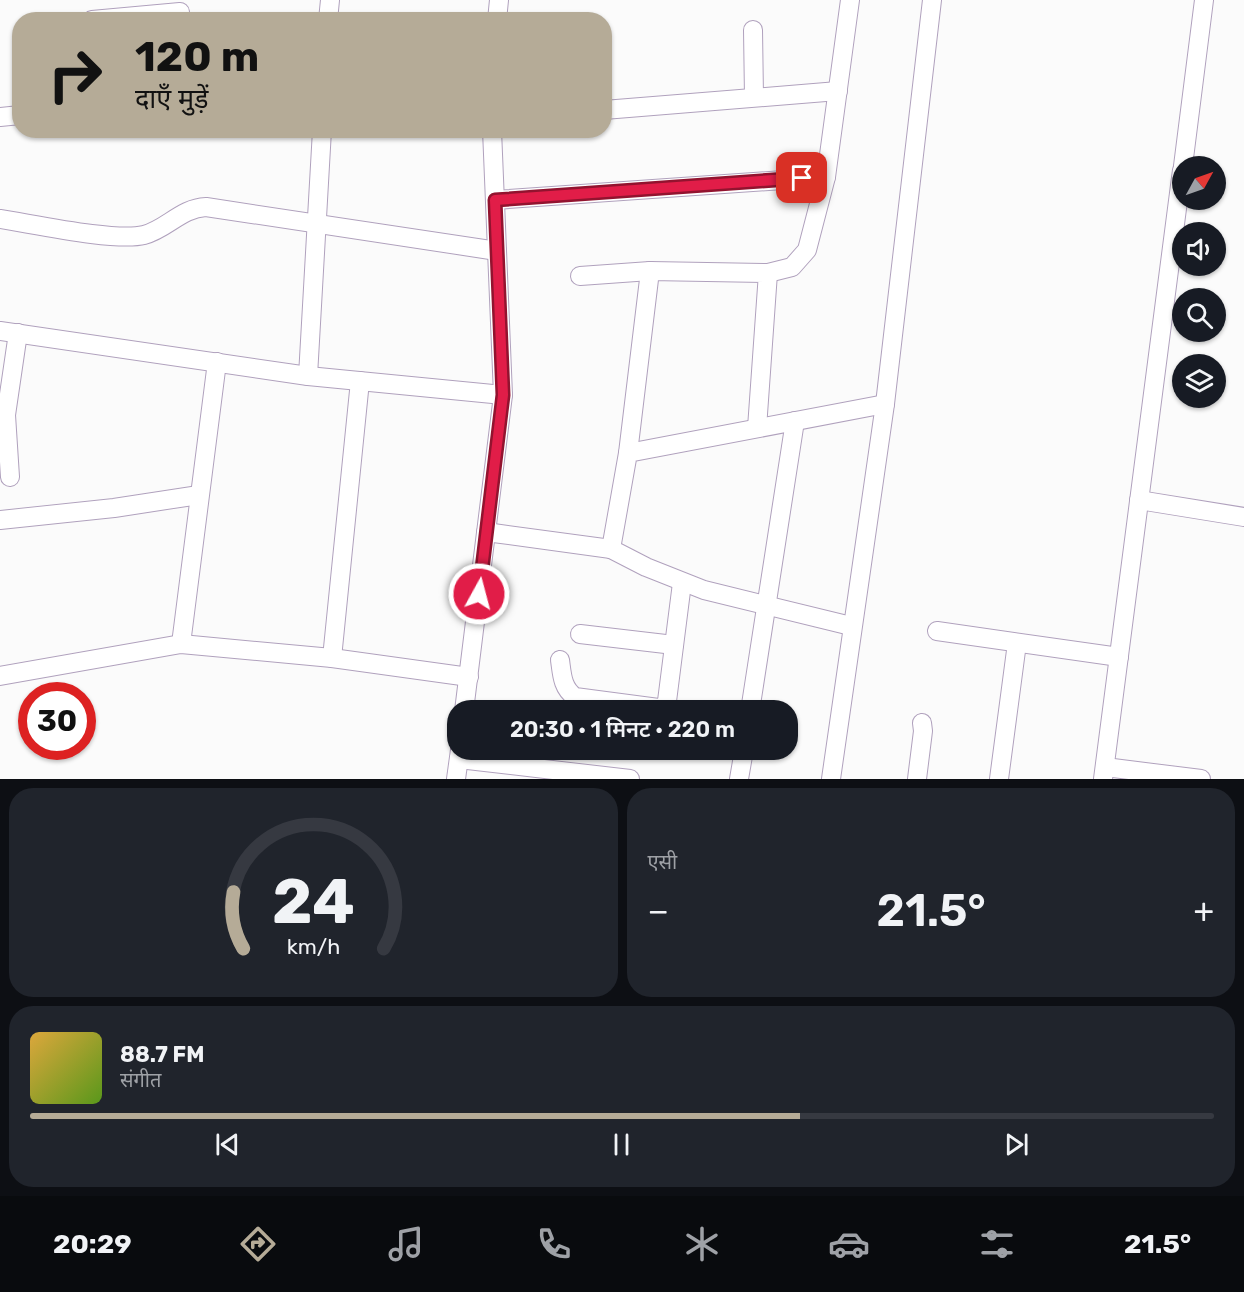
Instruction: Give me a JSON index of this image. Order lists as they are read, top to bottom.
{
  "north": "top right",
  "page": {
    "turn": ["120 m", "दाएँ मुड़ें"],
    "limit": "30",
    "trip": "20:30 · 1 मिनट · 220 m",
    "tile": "एसी",
    "heat": ["−", "21.5°", "+"],
    "song": ["88.7 FM", "संगीत"],
    "tabs": ["20:29", "21.5°"],
    "gauge": ["24", "km/h"]
  }
}
